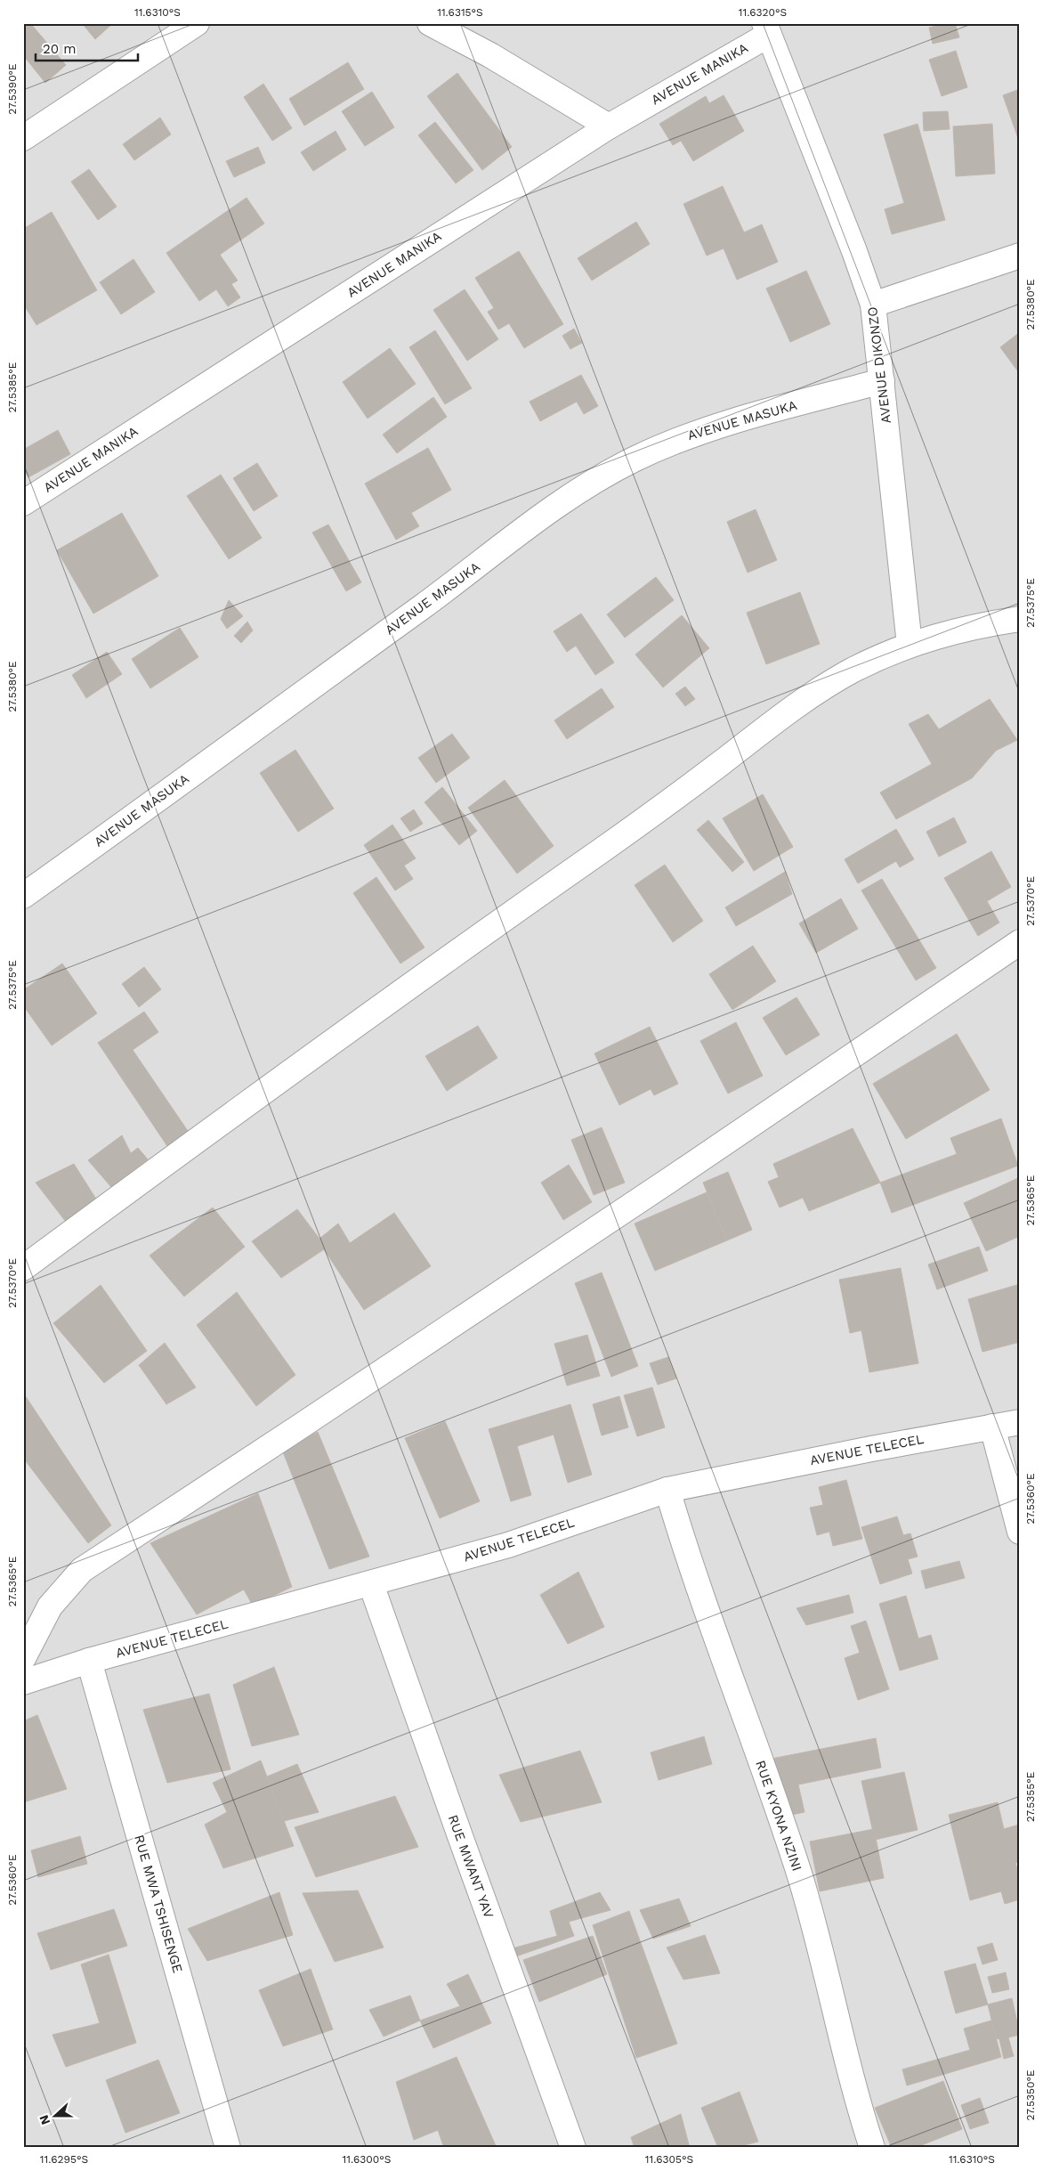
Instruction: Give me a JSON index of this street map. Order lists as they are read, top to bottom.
{
  "streets": {
    "street": [
      "AVENUE MANIKA",
      "AVENUE DIKONZO",
      "AVENUE MASUKA",
      "AVENUE TELECEL",
      "RUE KYONA NZINI",
      "RUE MWANT YAV",
      "RUE MWA TSHISENGE"
    ]
  },
  "crossings": [
    ["AVENUE MANIKA", "AVENUE DIKONZO"],
    ["AVENUE DIKONZO", "AVENUE MASUKA"],
    ["AVENUE TELECEL", "RUE KYONA NZINI"],
    ["AVENUE TELECEL", "RUE MWANT YAV"],
    ["AVENUE TELECEL", "RUE MWA TSHISENGE"]
  ],
  "scale_bar": "20 m",
  "north": "left",
  "coordinates": [
    "11.6310°S",
    "11.6315°S",
    "11.6320°S",
    "27.5390°E",
    "27.5380°E",
    "27.5385°E",
    "27.5375°E",
    "27.5370°E",
    "27.5365°E",
    "27.5360°E",
    "27.5355°E",
    "27.5350°E",
    "11.6295°S",
    "11.6300°S",
    "11.6305°S"
  ]
}
